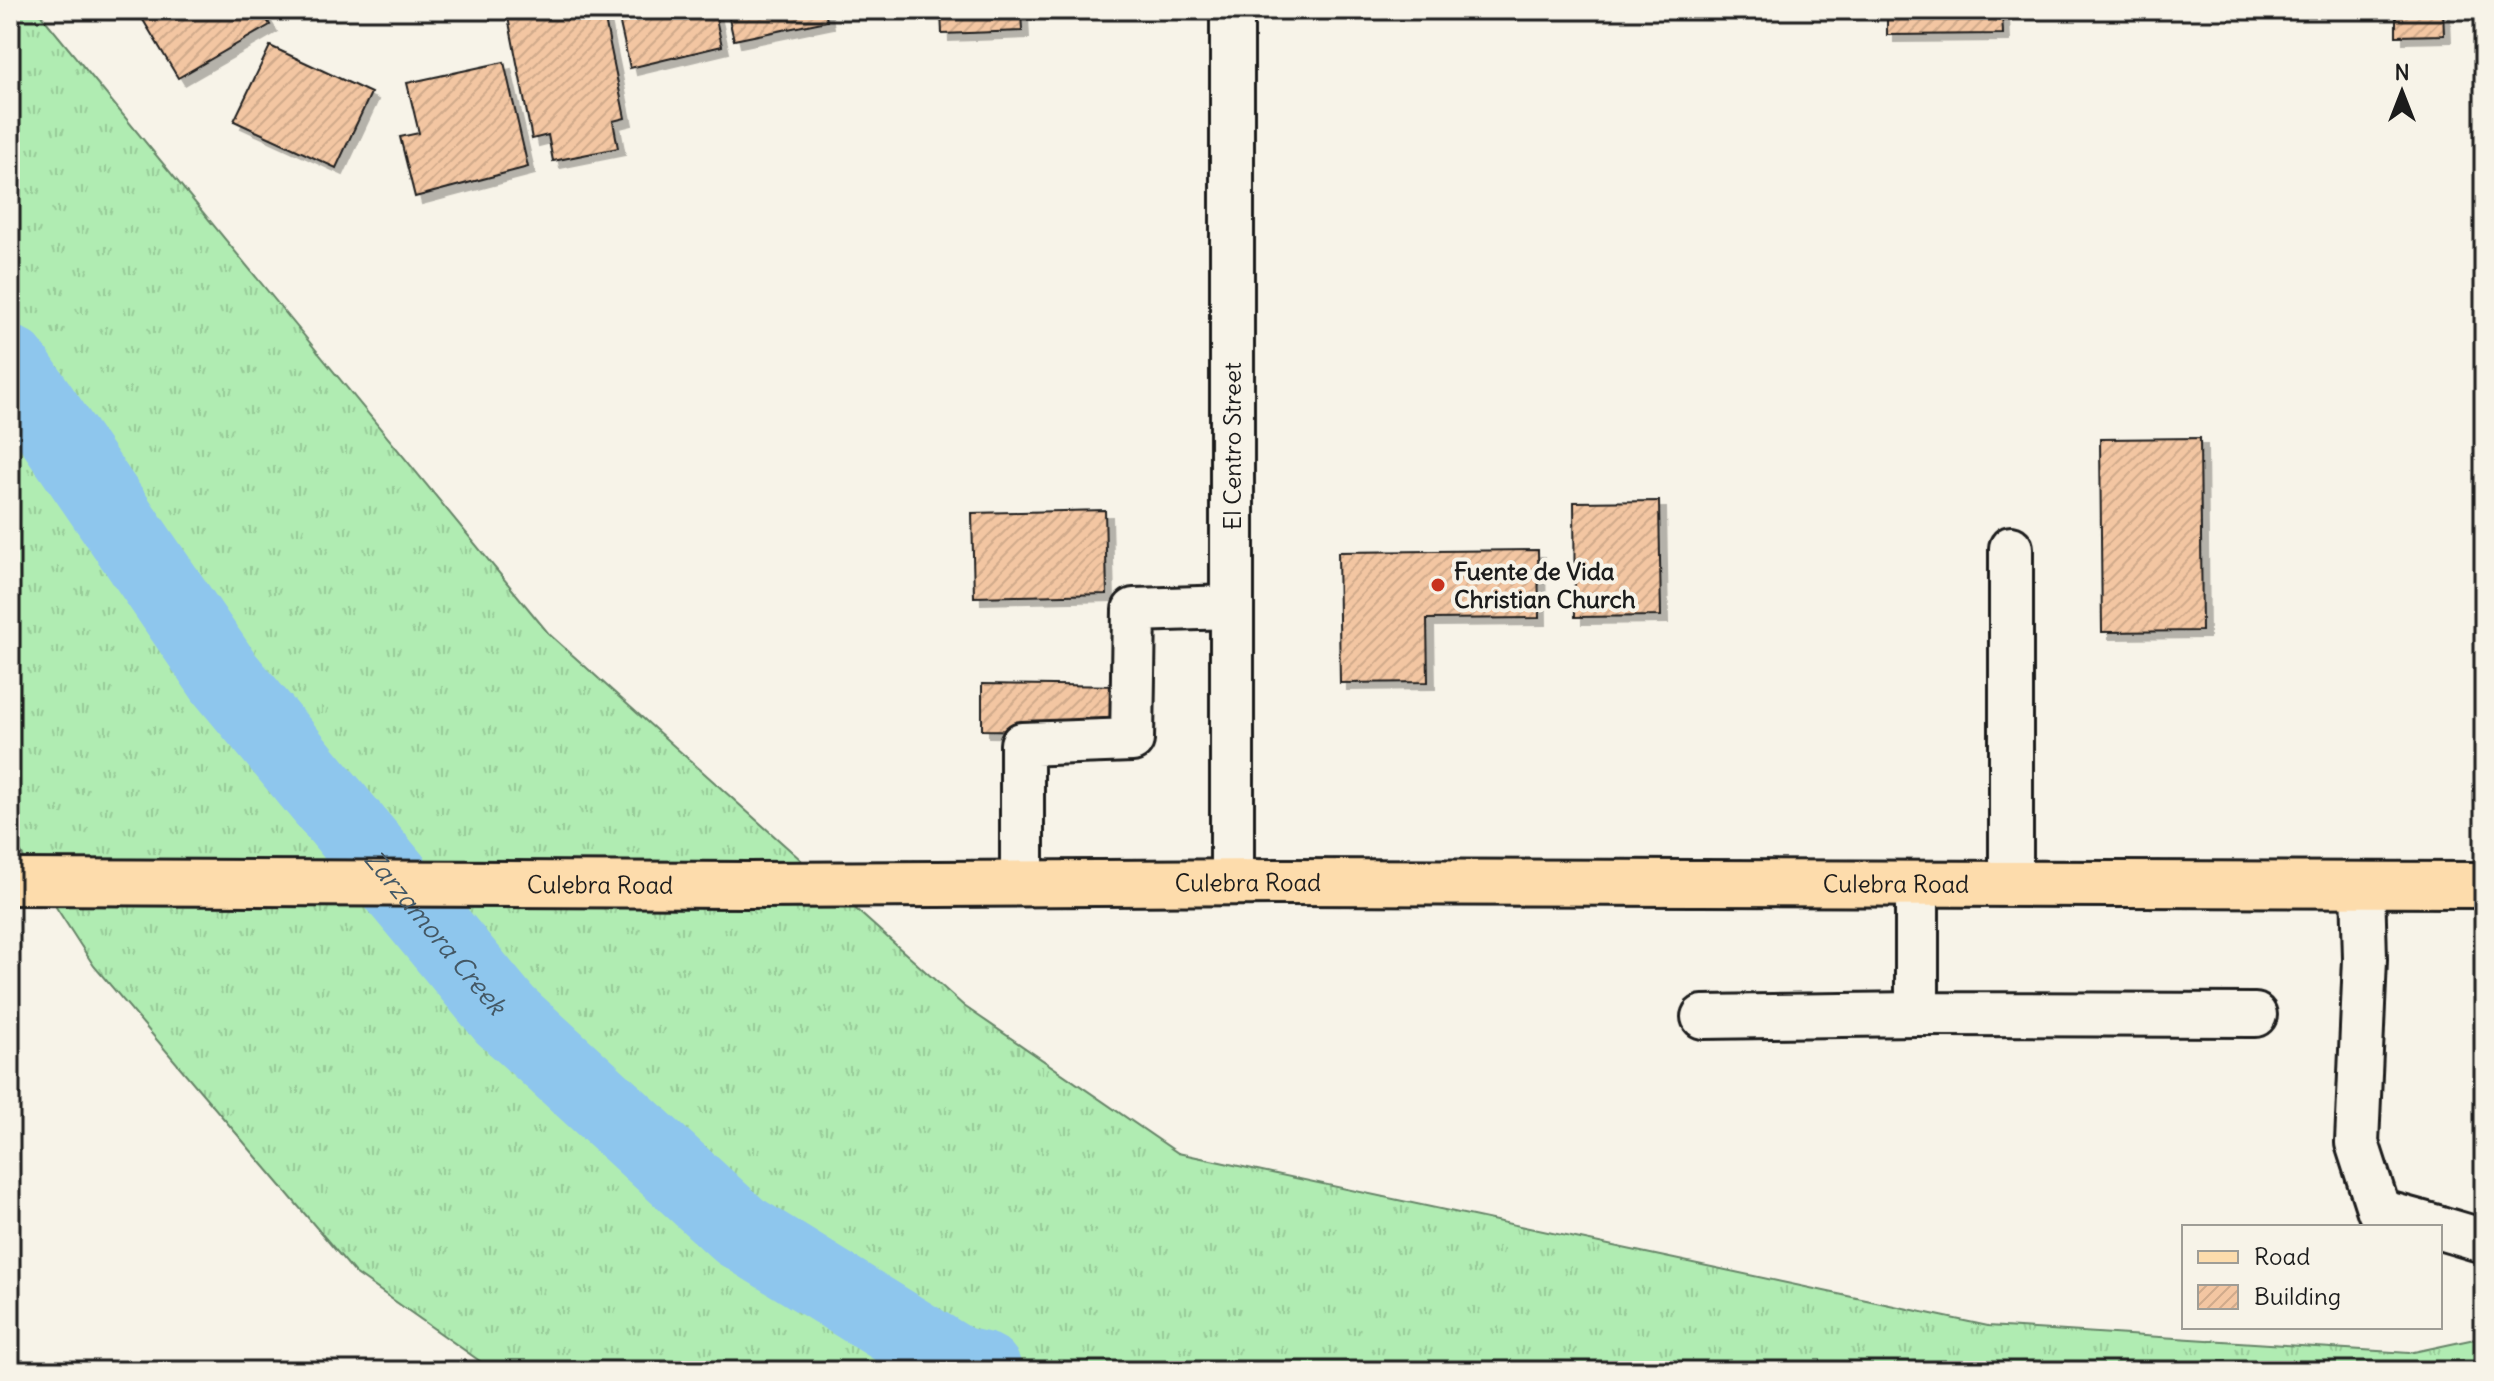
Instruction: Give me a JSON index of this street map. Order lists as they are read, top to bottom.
{
  "streets": {
    "main road": ["Culebra Road"],
    "street": ["El Centro Street"]
  },
  "crossings": [
    ["El Centro Street", "Culebra Road"]
  ],
  "water": ["Zarzamora Creek"],
  "places": ["Fuente de Vida Christian Church"],
  "legend": ["Road", "Building"],
  "north": "top"
}
